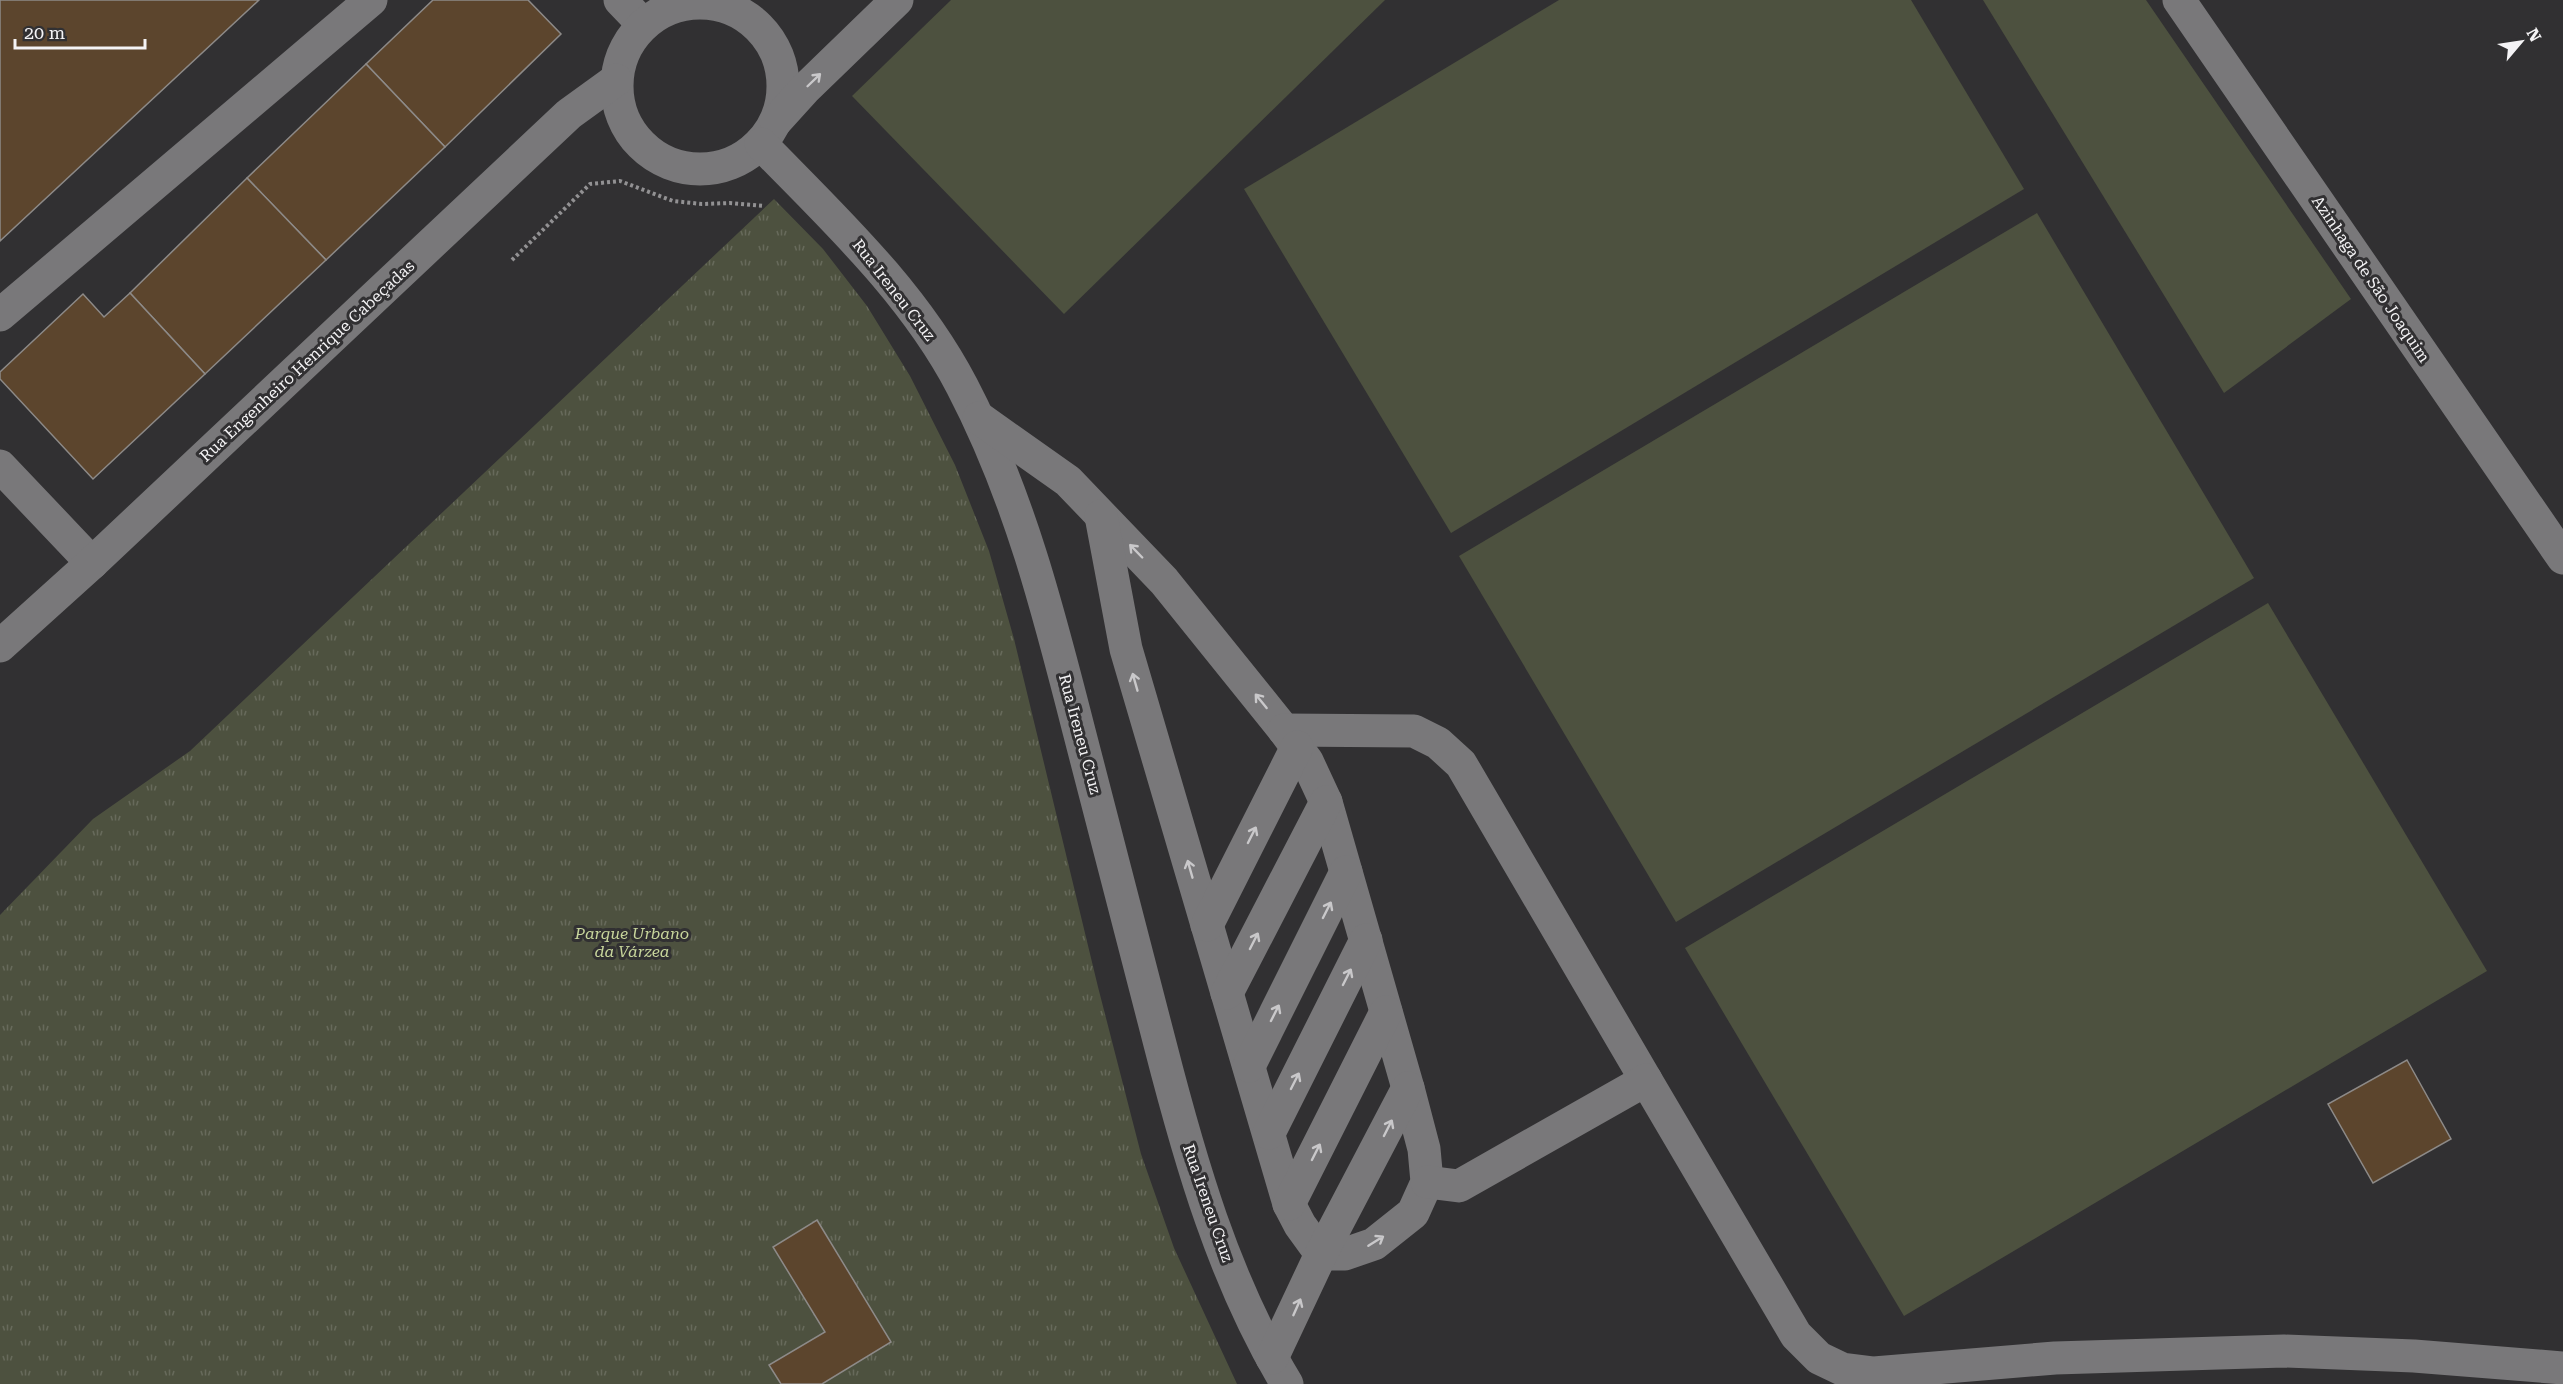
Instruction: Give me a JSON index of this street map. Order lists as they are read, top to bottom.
{
  "streets": {
    "street": ["Azinhaga de São Joaquim", "Rua Ireneu Cruz", "Rua Engenheiro Henrique Cabeçadas"]
  },
  "crossings": [
    ["Rua Ireneu Cruz", "Rua Engenheiro Henrique Cabeçadas"]
  ],
  "parks": ["Parque Urbano da Várzea"],
  "scale_bar": "20 m",
  "north": "top right"
}
